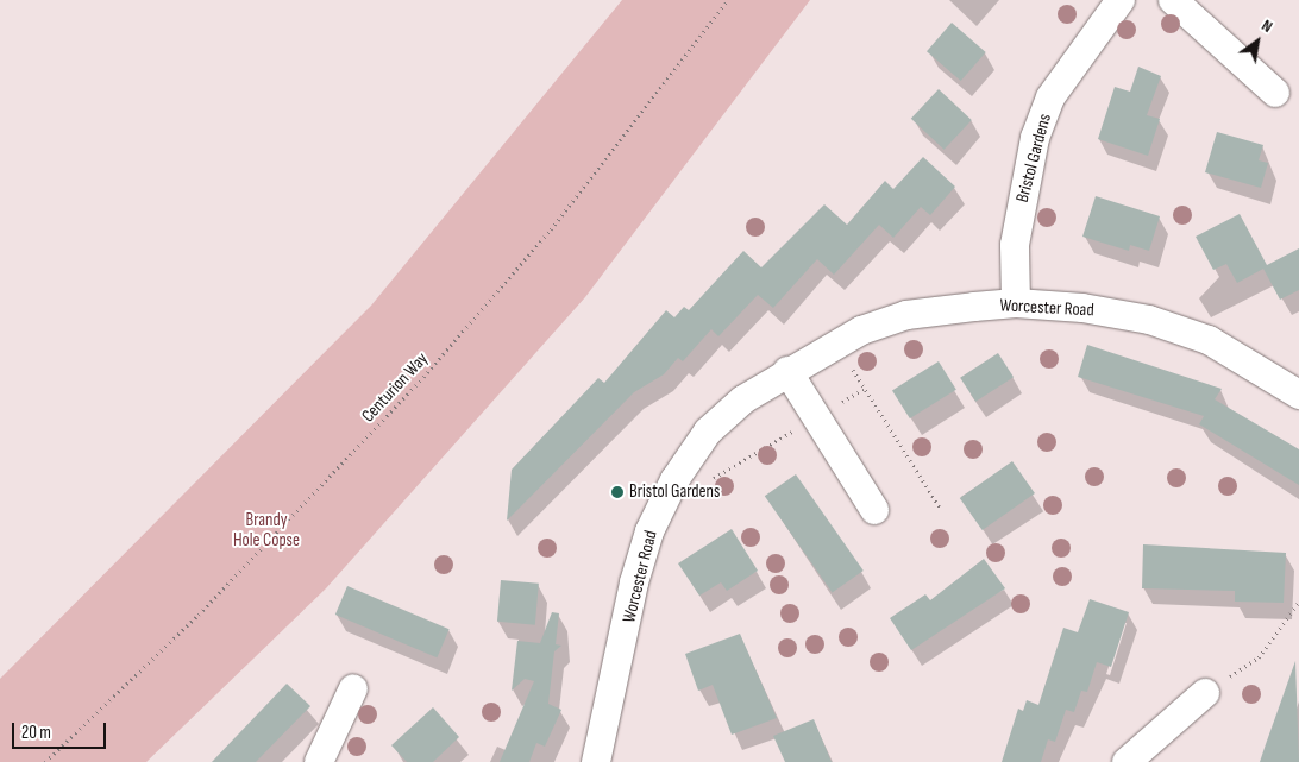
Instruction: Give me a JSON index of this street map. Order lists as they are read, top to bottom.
{
  "streets": {
    "street": ["Bristol Gardens", "Worcester Road"],
    "path": ["Centurion Way"]
  },
  "crossings": [
    ["Bristol Gardens", "Worcester Road"]
  ],
  "parks": ["Brandy Hole Copse"],
  "places": ["Bristol Gardens"],
  "scale_bar": "20 m",
  "north": "top right"
}
